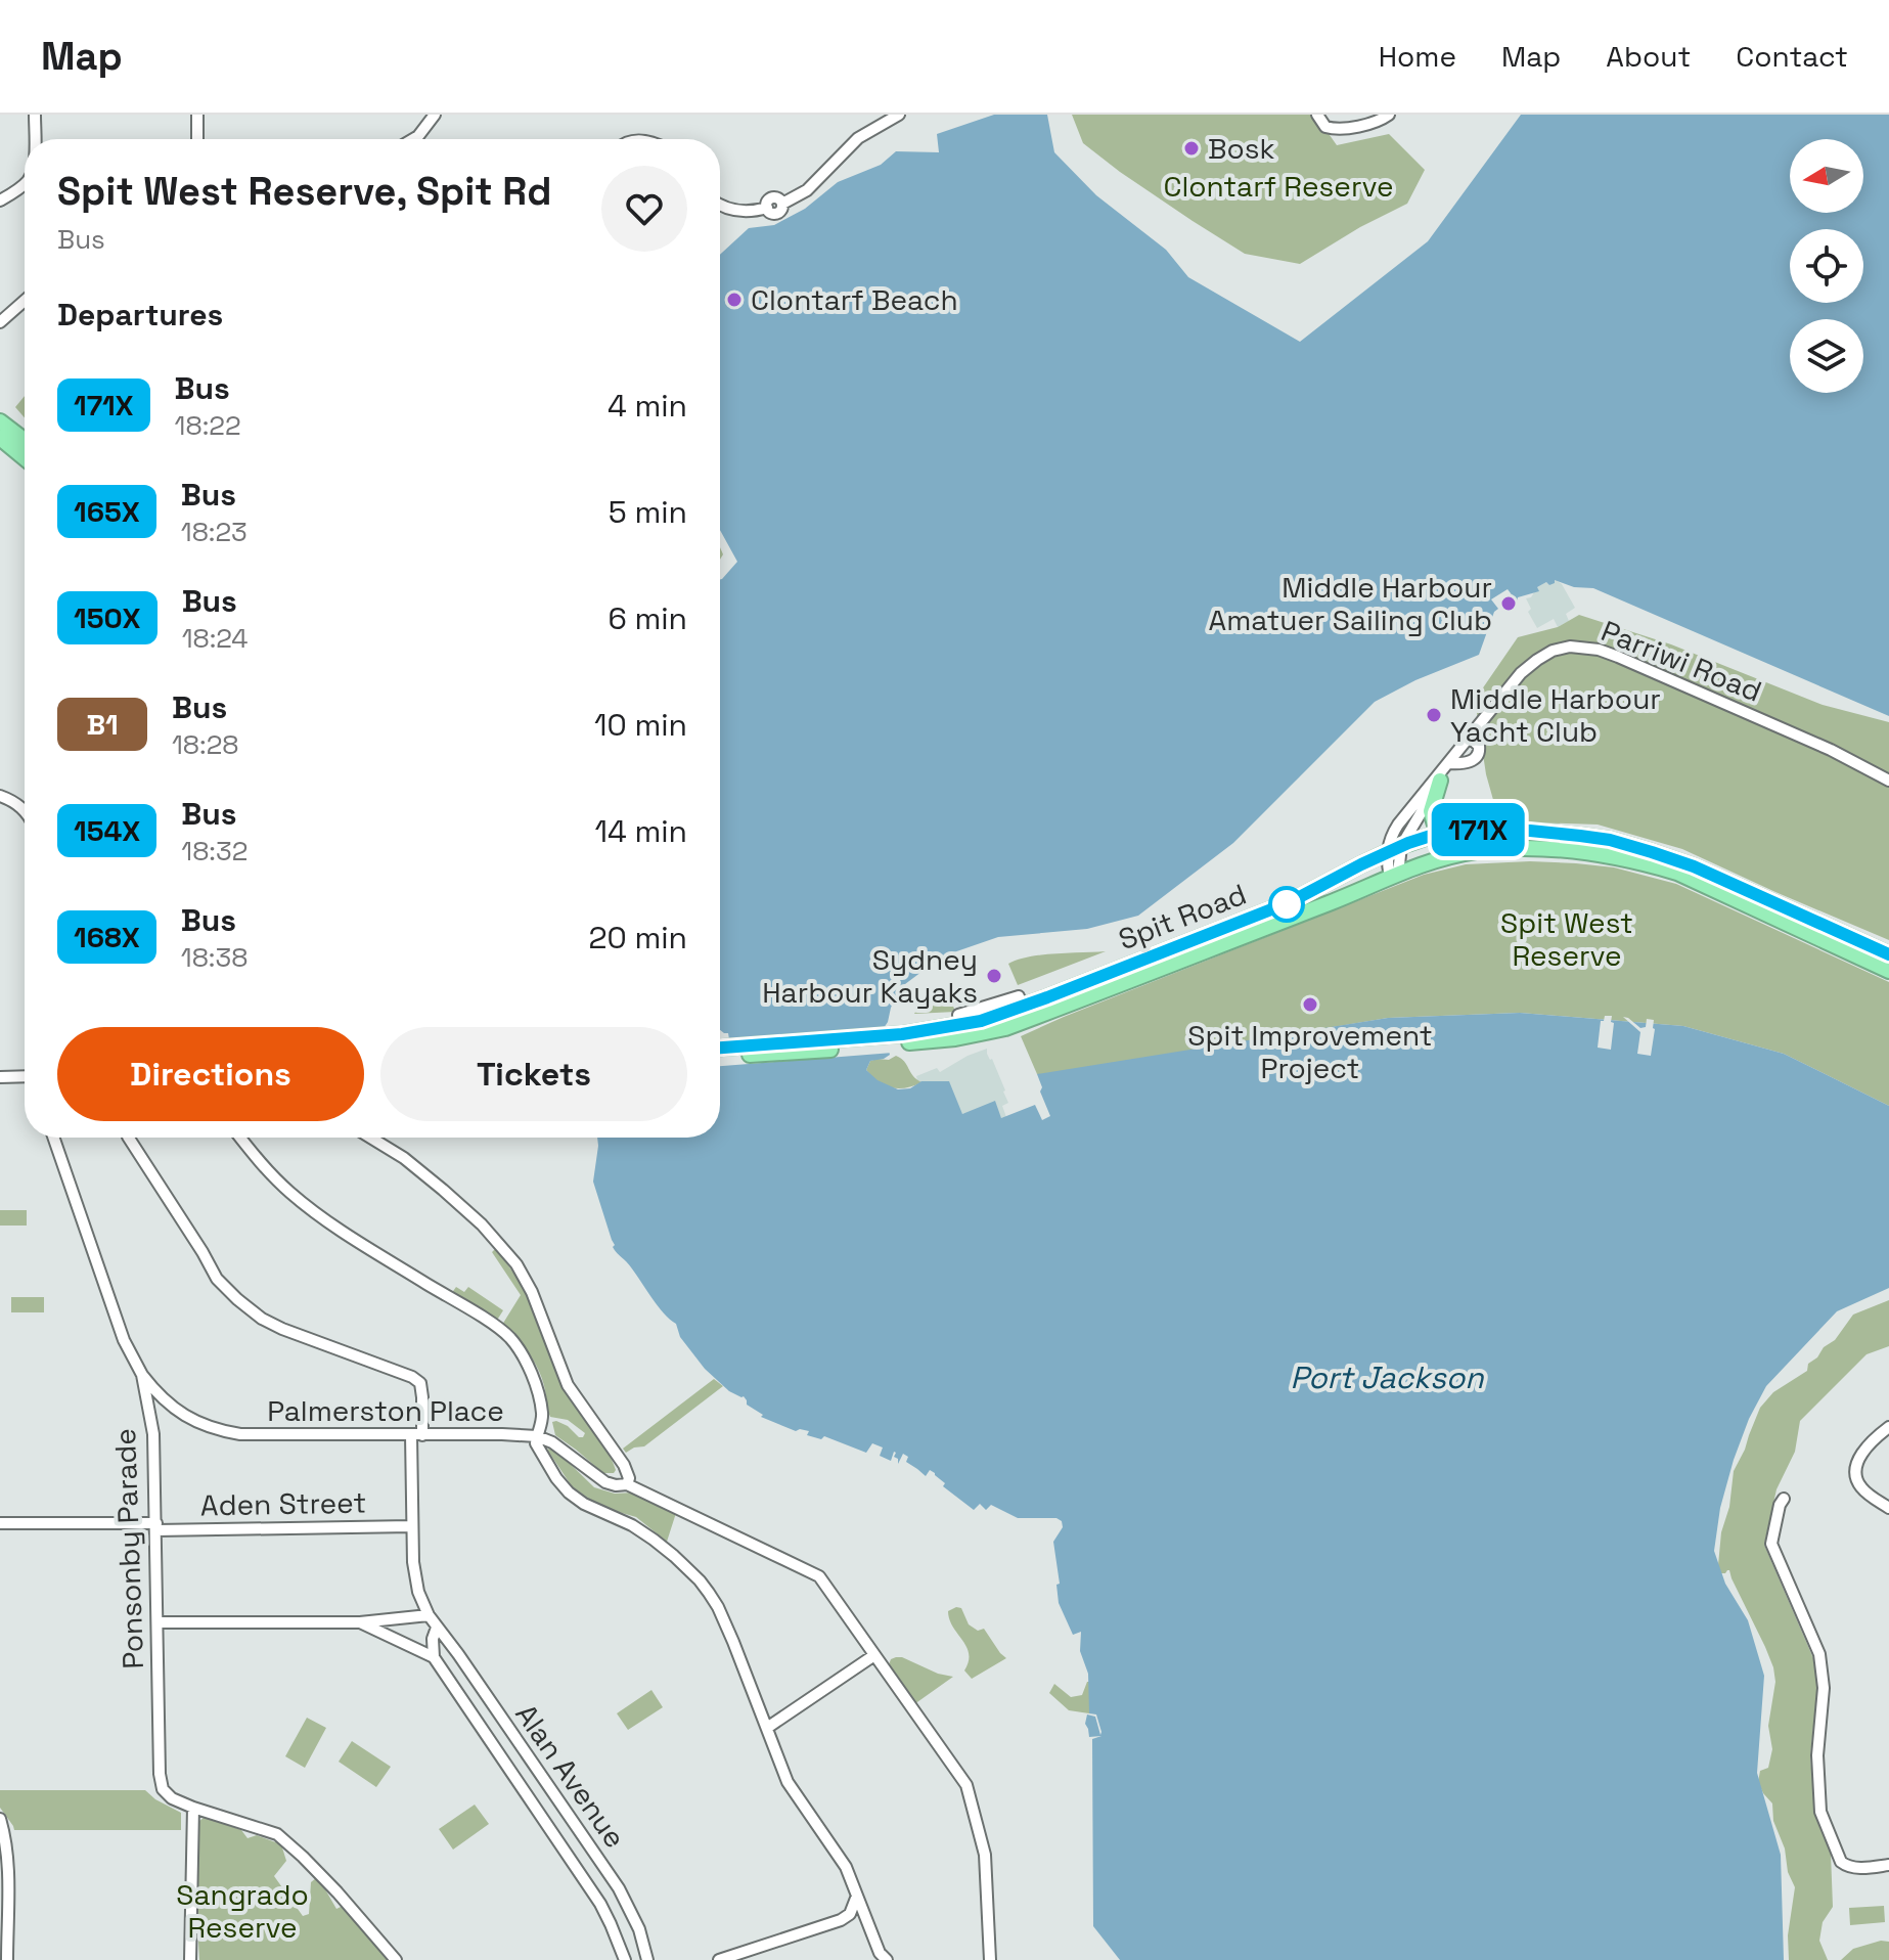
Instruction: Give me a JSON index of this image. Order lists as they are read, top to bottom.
{
  "streets": {
    "highway": ["Spit Road"],
    "street": [
      "Parriwi Road",
      "Palmerston Place",
      "Aden Street",
      "Ponsonby Parade",
      "Alan Avenue"
    ]
  },
  "crossings": [
    ["Parriwi Road", "Spit Road"],
    ["Palmerston Place", "Ponsonby Parade"],
    ["Palmerston Place", "Alan Avenue"],
    ["Aden Street", "Ponsonby Parade"],
    ["Aden Street", "Alan Avenue"]
  ],
  "water": ["Port Jackson"],
  "parks": ["Clontarf Reserve", "Spit West Reserve", "Sangrado Reserve"],
  "places": [
    "Bosk",
    "Clontarf Beach",
    "Middle Harbour Amatuer Sailing Club",
    "Middle Harbour Yacht Club",
    "Sydney Harbour Kayaks",
    "Spit Improvement Project"
  ],
  "lines": ["bus line 171X"],
  "north": "left",
  "page": {
    "header": "Map",
    "nav": [
      "Home",
      "Map",
      "About",
      "Contact"
    ],
    "on_map": "171X",
    "heading": [
      ["Spit West Reserve, Spit Rd", "Bus"],
      "Departures"
    ],
    "list": [
      {
        "mark": "171X",
        "name": "Bus",
        "note": "18:22",
        "value": "4 min"
      },
      {
        "mark": "165X",
        "name": "Bus",
        "note": "18:23",
        "value": "5 min"
      },
      {
        "mark": "150X",
        "name": "Bus",
        "note": "18:24",
        "value": "6 min"
      },
      {
        "mark": "B1",
        "name": "Bus",
        "note": "18:28",
        "value": "10 min"
      },
      {
        "mark": "154X",
        "name": "Bus",
        "note": "18:32",
        "value": "14 min"
      },
      {
        "mark": "168X",
        "name": "Bus",
        "note": "18:38",
        "value": "20 min"
      }
    ],
    "buttons": ["Directions", "Tickets"]
  }
}
